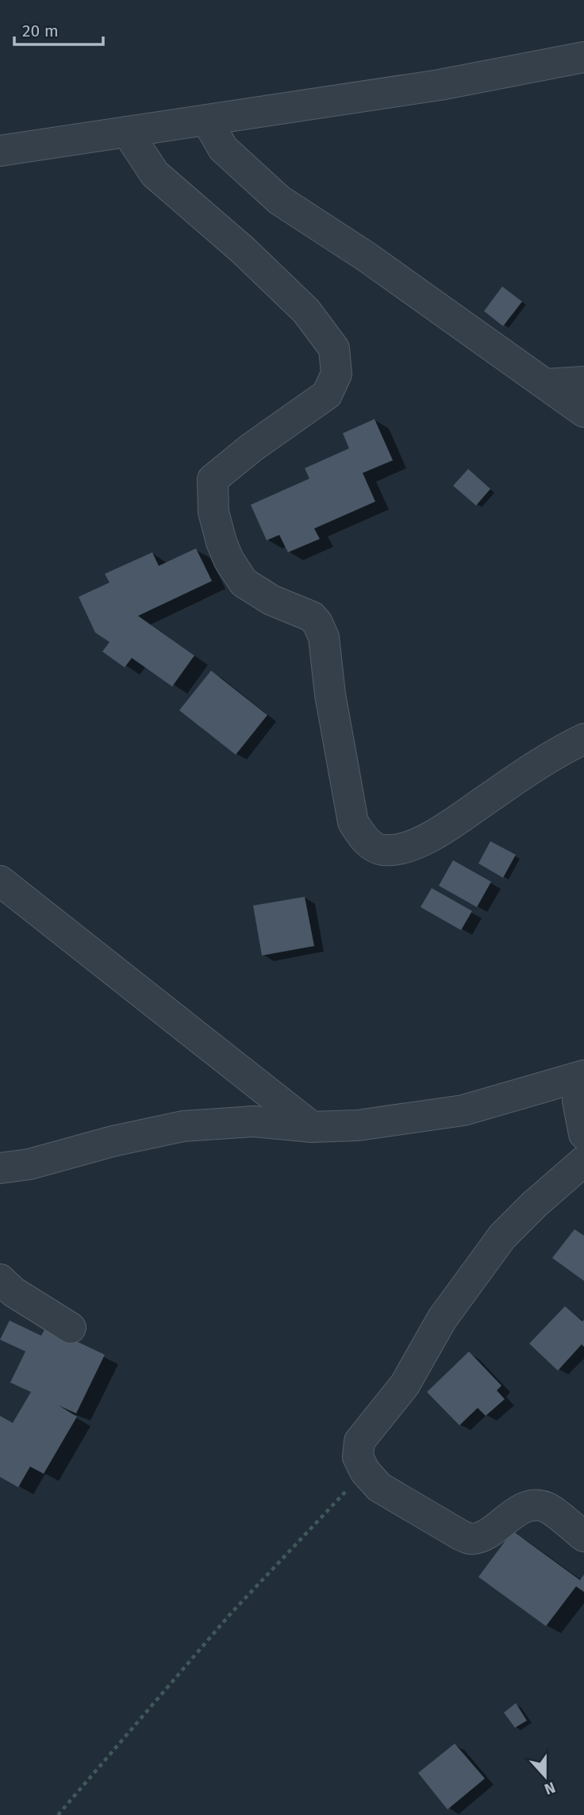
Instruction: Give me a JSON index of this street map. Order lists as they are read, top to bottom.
{
  "scale_bar": "20 m",
  "north": "bottom"
}
